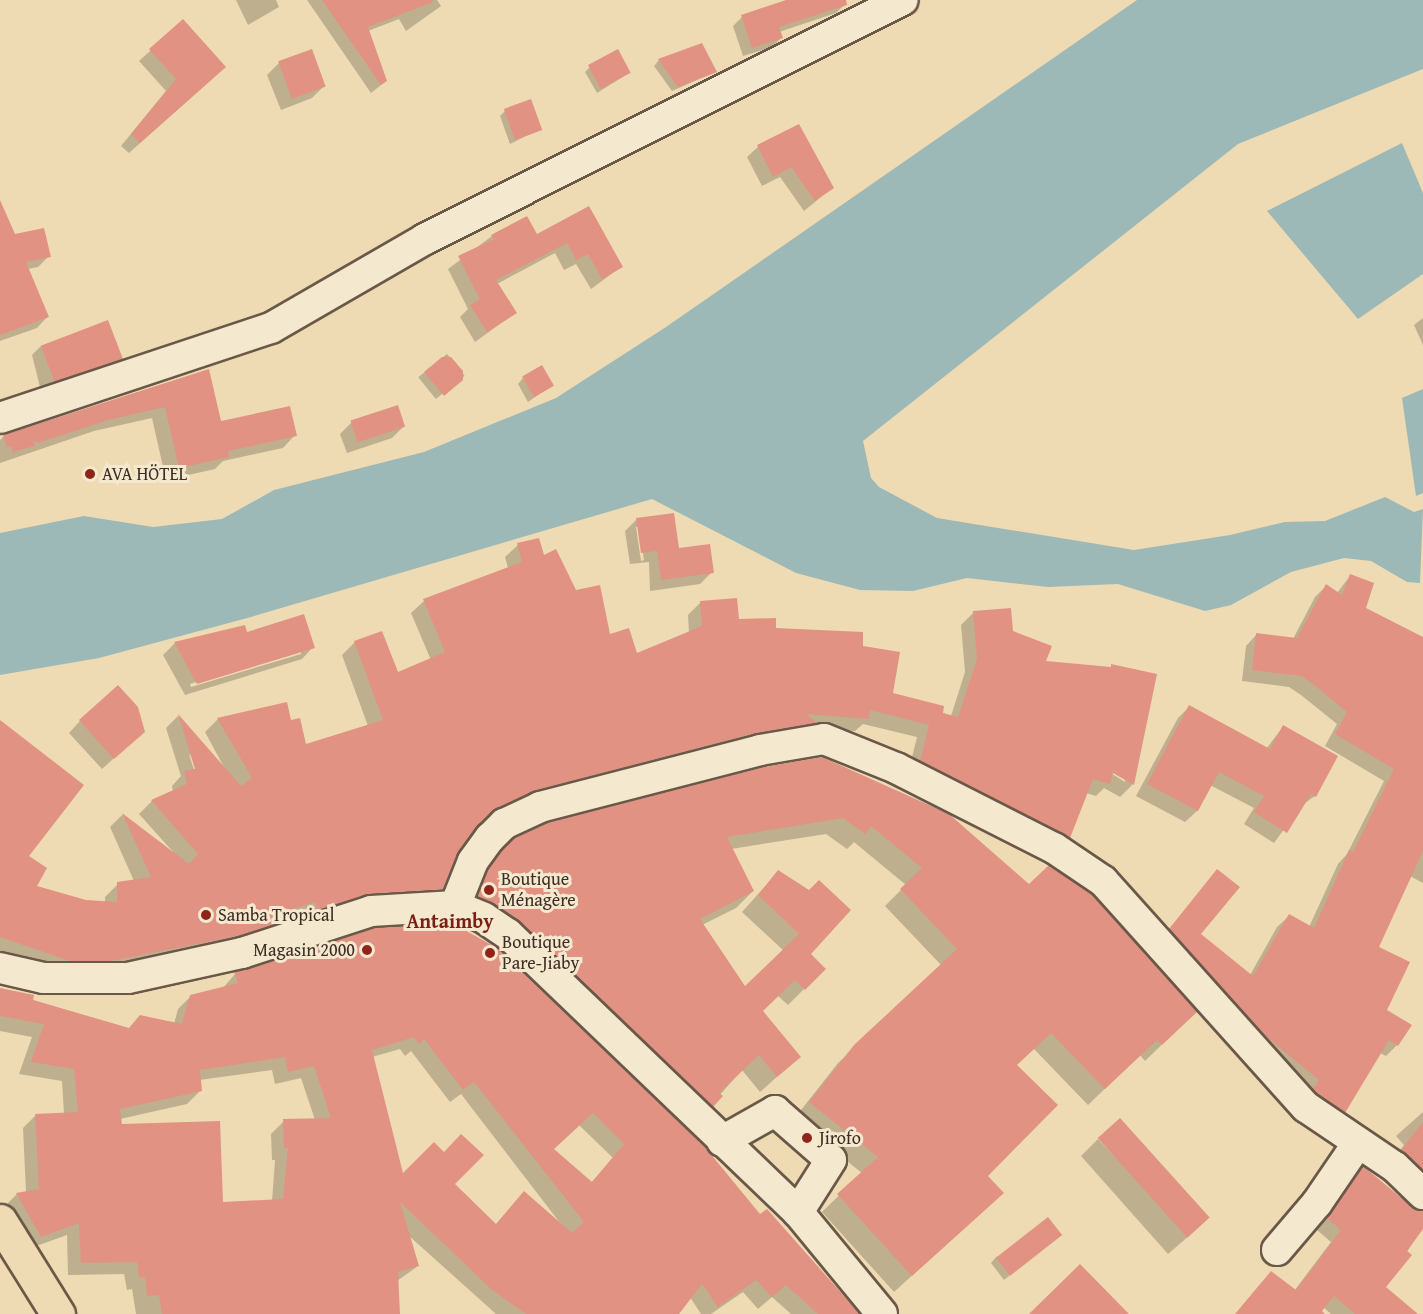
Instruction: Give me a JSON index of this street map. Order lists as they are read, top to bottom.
{
  "districts": ["Antaimby"],
  "places": [
    "AVA HÖTEL",
    "Boutique Ménagère",
    "Samba Tropical",
    "Magasin 2000",
    "Boutique Pare-Jiaby",
    "Jirofo"
  ]
}
